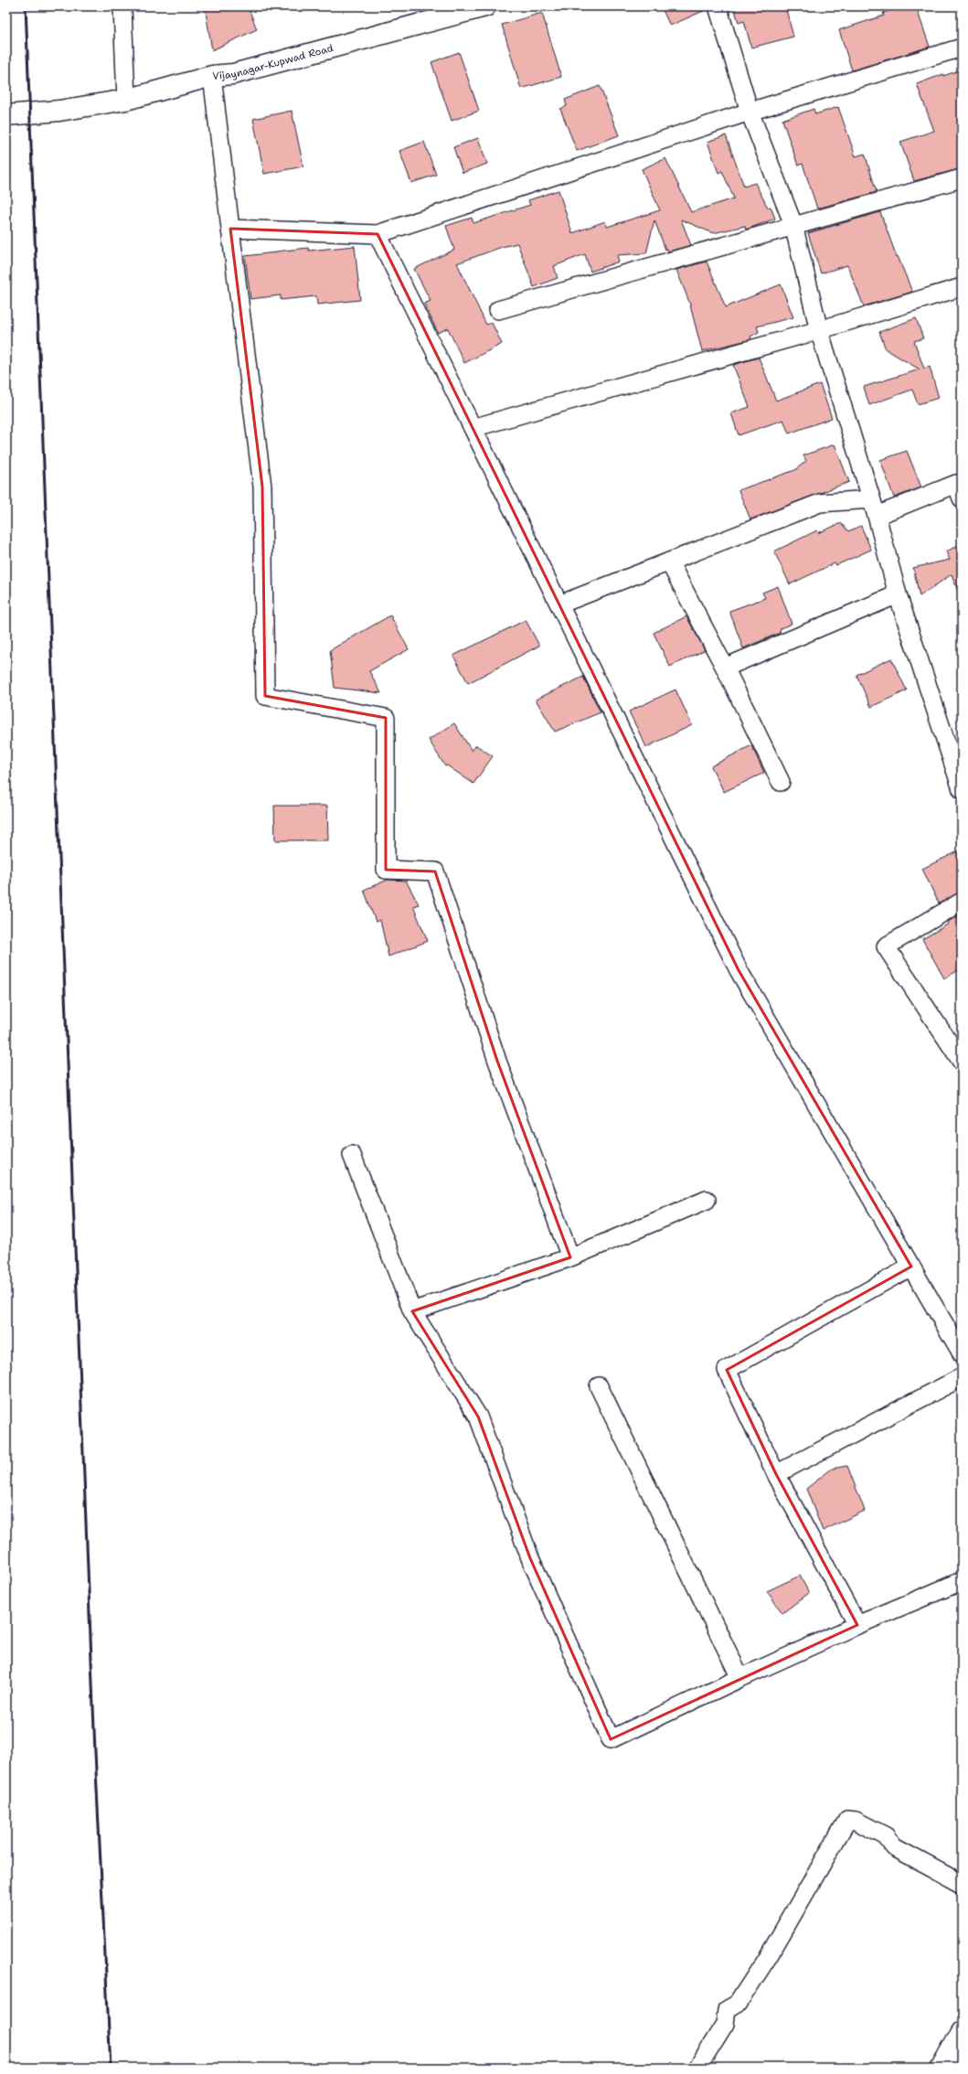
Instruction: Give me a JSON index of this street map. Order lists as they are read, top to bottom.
{
  "streets": {
    "street": ["Vijaynagar-Kupwad Road"]
  }
}
